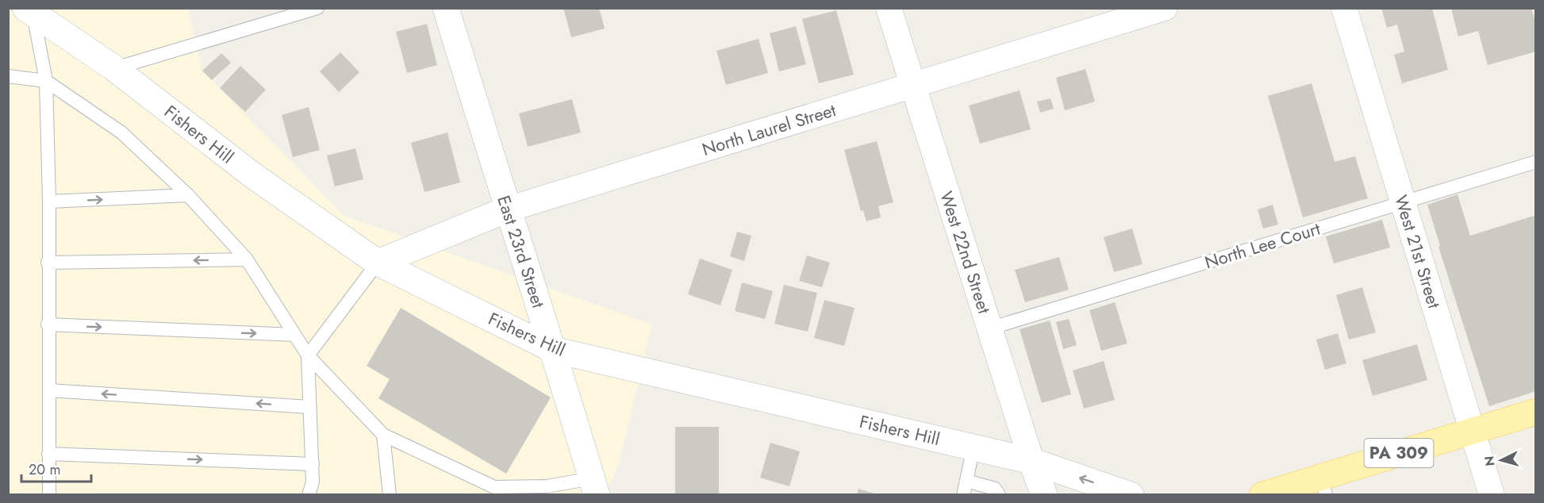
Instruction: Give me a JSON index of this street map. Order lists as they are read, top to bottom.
{
  "streets": {
    "main road": [
      "North Laurel Street",
      "Fishers Hill",
      "East 23rd Street",
      "West 22nd Street",
      "PA 309"
    ],
    "street": ["West 21st Street"],
    "lane": ["North Lee Court"]
  },
  "crossings": [
    ["North Laurel Street", "Fishers Hill"],
    ["North Laurel Street", "East 23rd Street"],
    ["North Laurel Street", "West 22nd Street"],
    ["Fishers Hill", "East 23rd Street"],
    ["Fishers Hill", "West 22nd Street"],
    ["North Lee Court", "West 21st Street"],
    ["North Lee Court", "West 22nd Street"],
    ["West 21st Street", "PA 309"]
  ],
  "scale_bar": "20 m",
  "north": "left"
}
